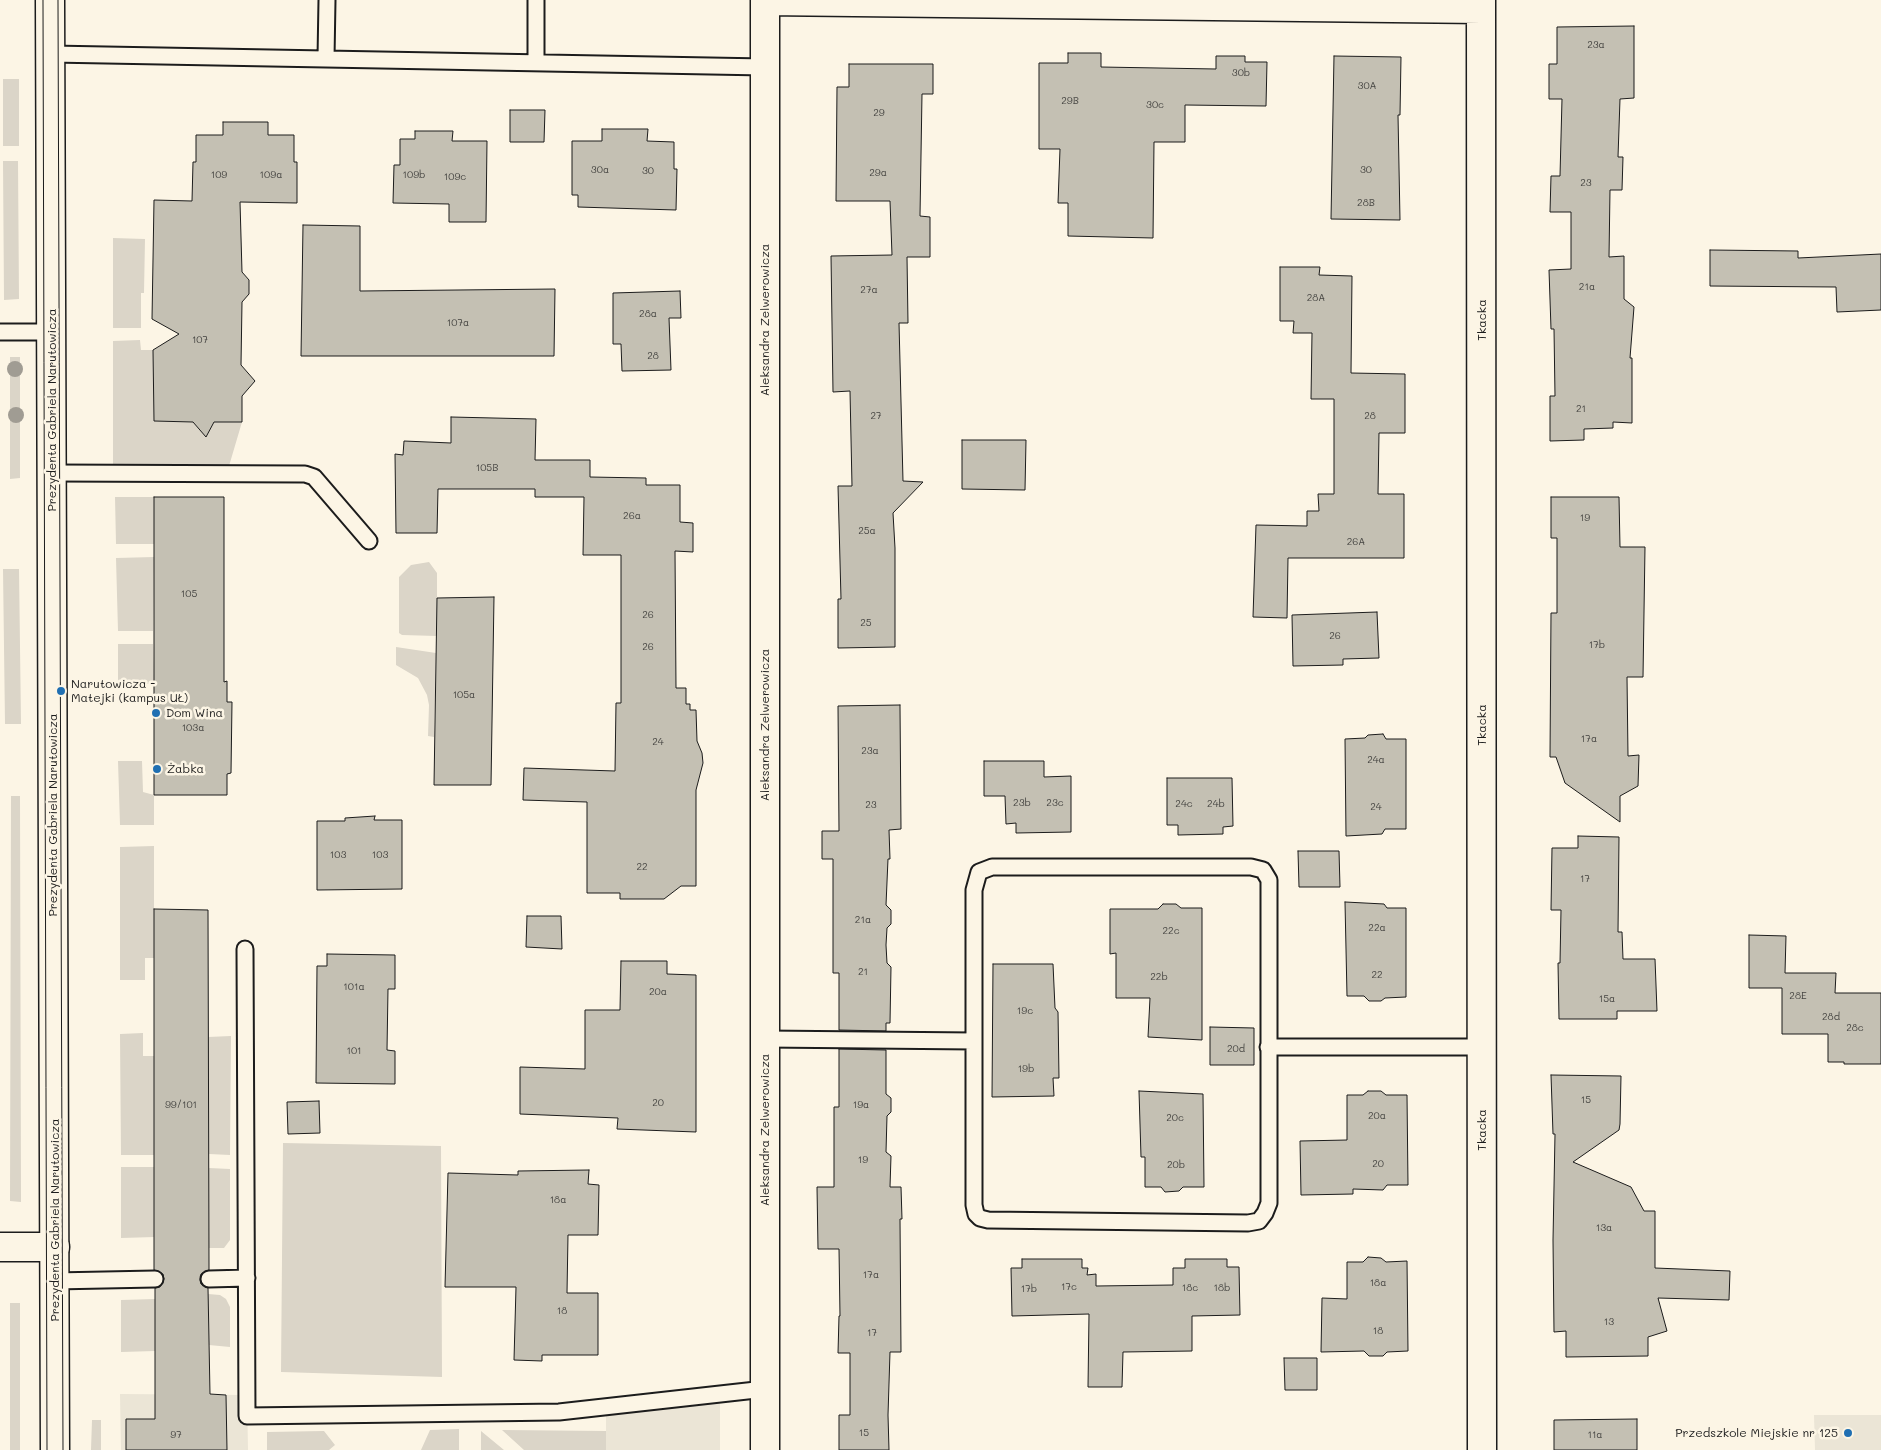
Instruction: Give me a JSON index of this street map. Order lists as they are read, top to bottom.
{
  "streets": {
    "street": ["Aleksandra Zelwerowicza", "Tkacka", "Prezydenta Gabriela Narutowicza"]
  },
  "places": [
    "Narutowicza - Matejki (kampus UŁ)",
    "Dom Wina",
    "Żabka",
    "Przedszkole Miejskie nr 125"
  ],
  "house_numbers": [
    "23a",
    "30b",
    "30A",
    "29B",
    "30c",
    "29",
    "30a",
    "30",
    "30",
    "29a",
    "109",
    "109a",
    "109b",
    "109c",
    "23",
    "28B",
    "21a",
    "27a",
    "28A",
    "28a",
    "107a",
    "107",
    "28",
    "21",
    "27",
    "28",
    "105B",
    "26a",
    "19",
    "25a",
    "26A",
    "105",
    "26",
    "25",
    "26",
    "17b",
    "26",
    "105a",
    "103a",
    "17a",
    "24",
    "23a",
    "24a",
    "23b",
    "23c",
    "24c",
    "24b",
    "23",
    "24",
    "103",
    "103",
    "22",
    "17",
    "21a",
    "22a",
    "22c",
    "21",
    "22",
    "22b",
    "101a",
    "20a",
    "28E",
    "15a",
    "19c",
    "28d",
    "28c",
    "20d",
    "101",
    "19b",
    "15",
    "20",
    "99/101",
    "19a",
    "20a",
    "20c",
    "19",
    "20",
    "20b",
    "18a",
    "13a",
    "17a",
    "18a",
    "17c",
    "18c",
    "18b",
    "17b",
    "18",
    "13",
    "18",
    "17",
    "15",
    "97",
    "11a"
  ]
}
